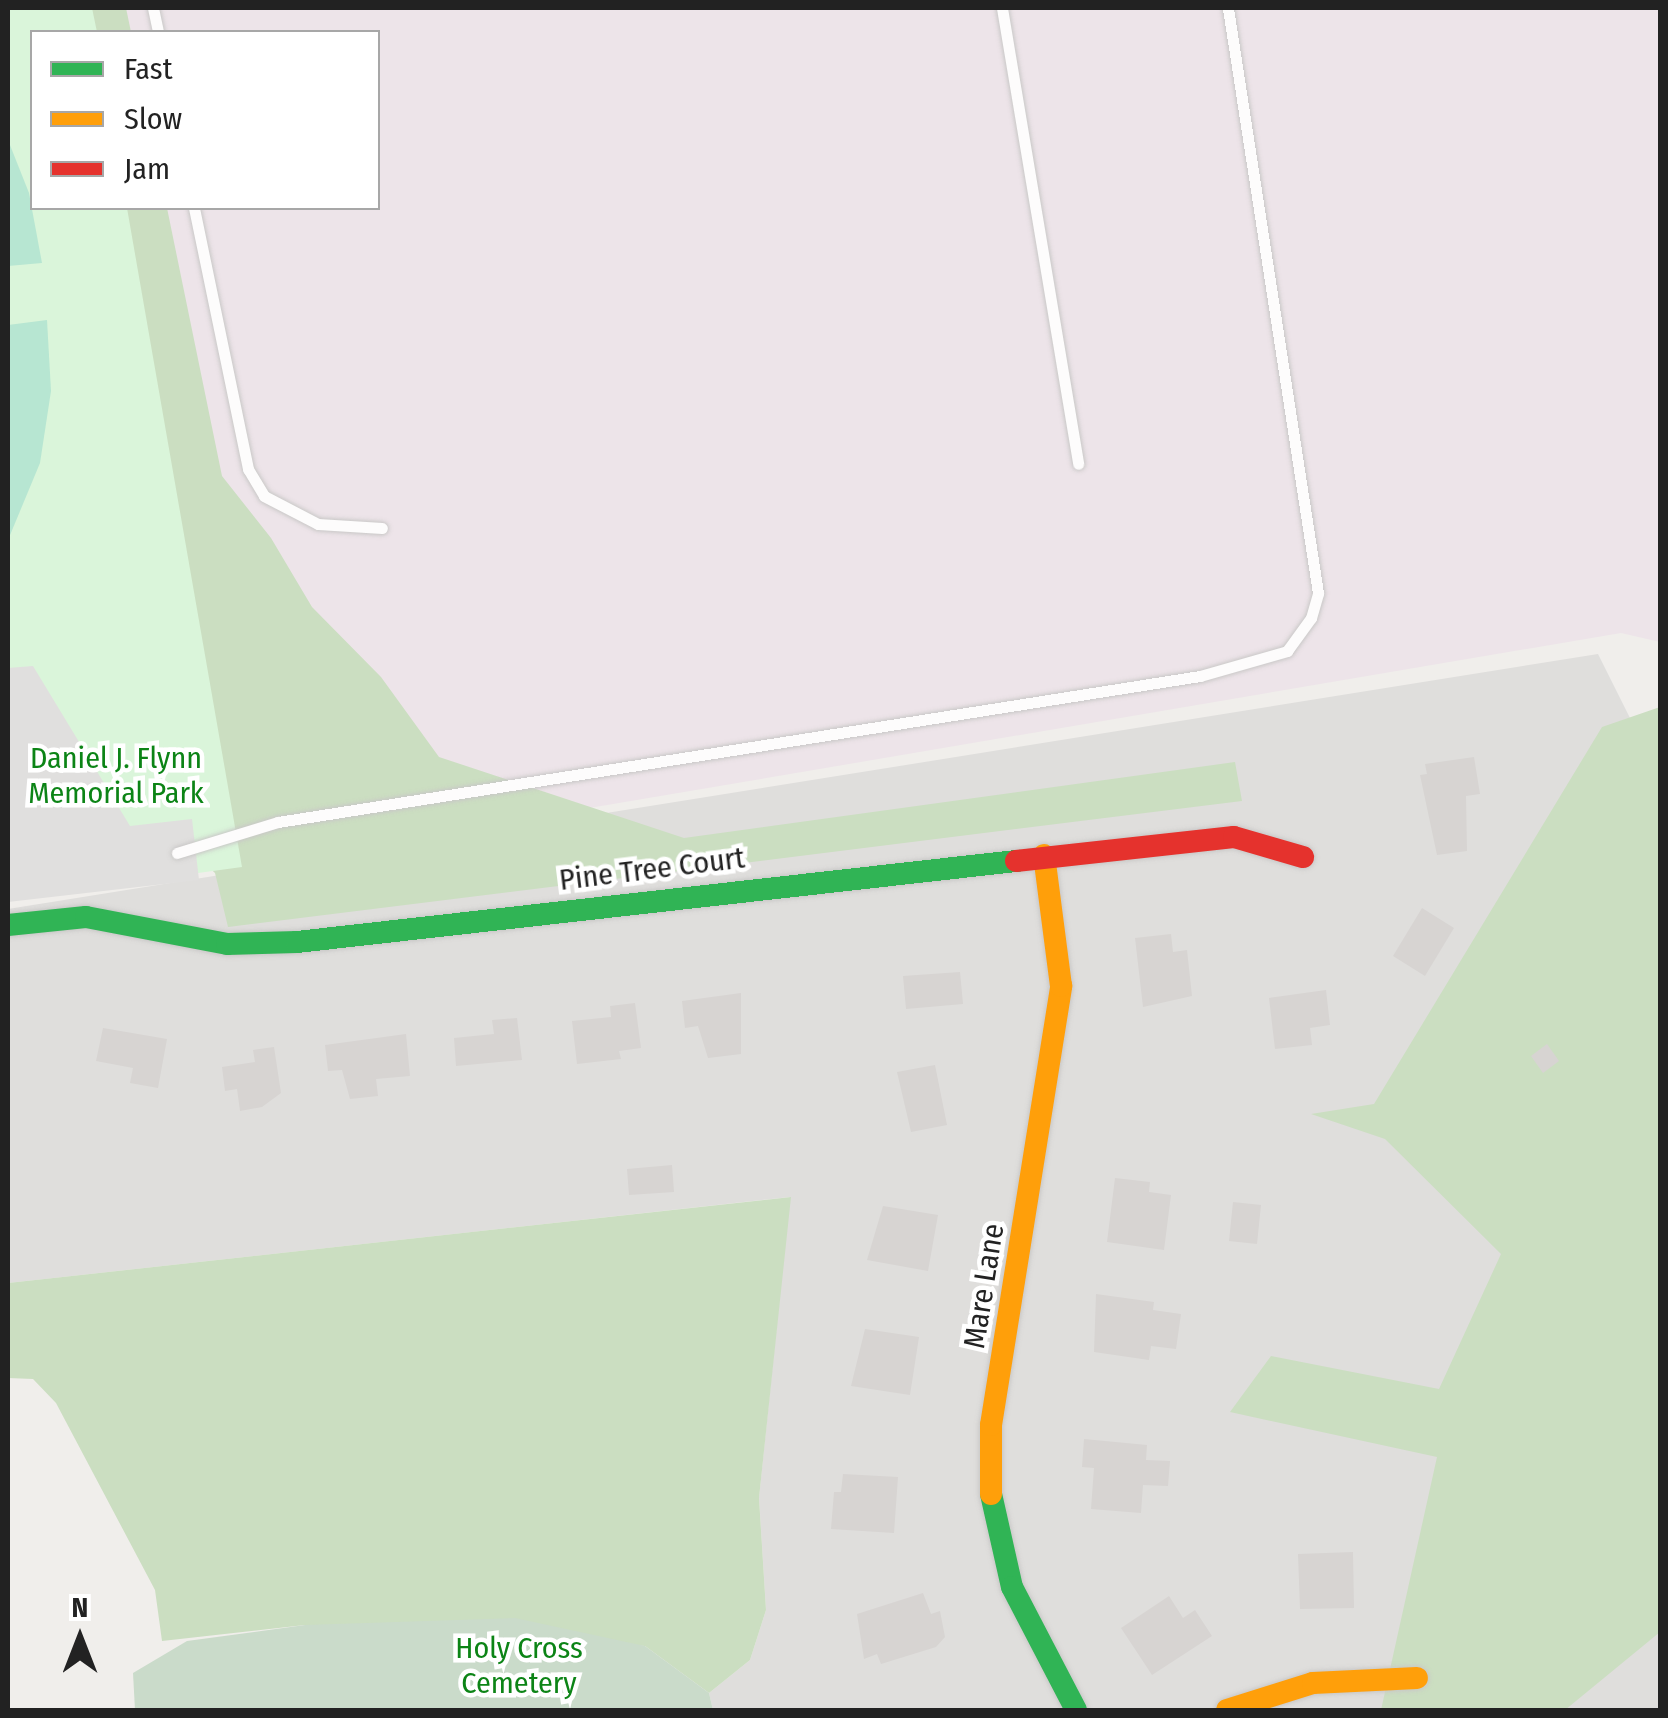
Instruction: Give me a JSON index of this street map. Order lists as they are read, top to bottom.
{
  "streets": {
    "street": ["Pine Tree Court", "Mare Lane"]
  },
  "crossings": [
    ["Pine Tree Court", "Mare Lane"]
  ],
  "parks": ["Daniel J. Flynn Memorial Park", "Holy Cross Cemetery"],
  "legend": ["Fast", "Slow", "Jam"],
  "north": "top"
}
